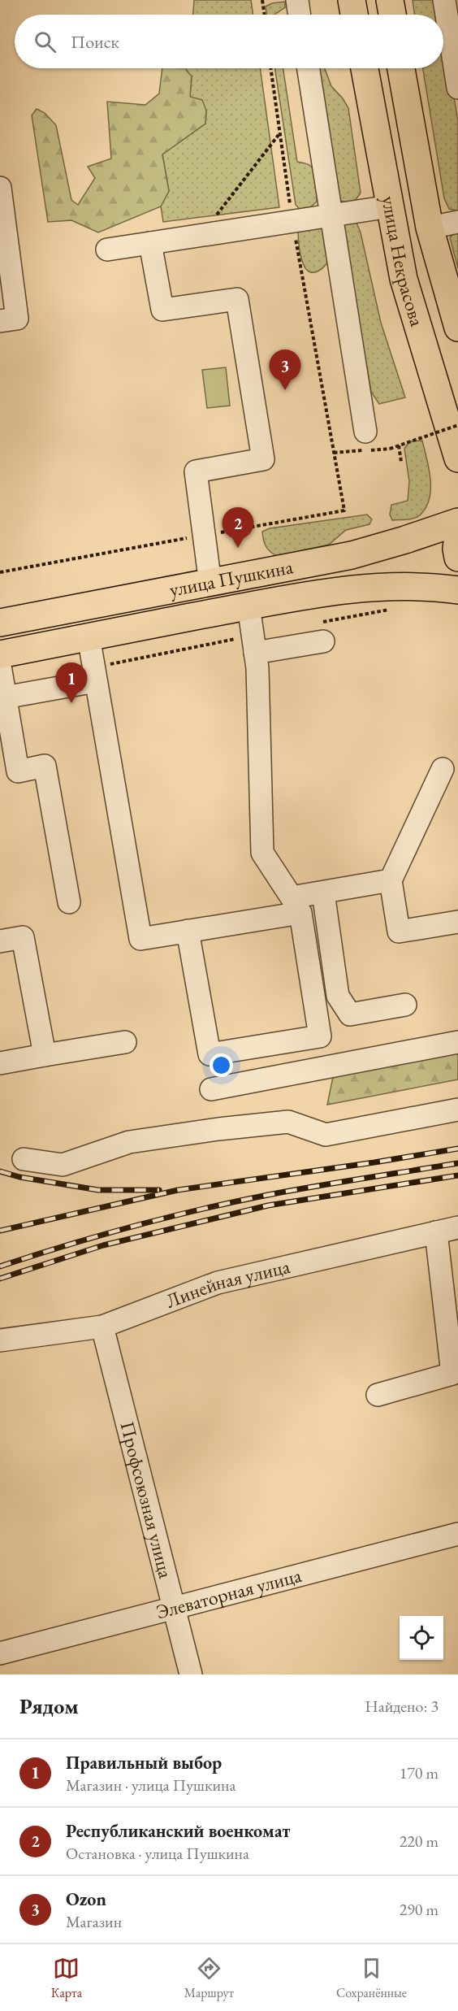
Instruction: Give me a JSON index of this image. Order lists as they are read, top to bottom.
{
  "streets": {
    "main road": ["улица Некрасова", "улица Пушкина"],
    "street": ["Линейная улица", "Профсоюзная улица", "Элеваторная улица"]
  },
  "crossings": [
    ["Линейная улица", "Профсоюзная улица"],
    ["Профсоюзная улица", "Элеваторная улица"]
  ],
  "page": {
    "search": "Поиск",
    "pins": ["3", "2", "1"],
    "heading": ["Рядом", "Найдено: 3"],
    "list": [
      {
        "mark": "1",
        "name": "Правильный выбор",
        "note": "Магазин · улица Пушкина",
        "value": "170 m"
      },
      {
        "mark": "2",
        "name": "Республиканский военкомат",
        "note": "Остановка · улица Пушкина",
        "value": "220 m"
      },
      {
        "mark": "3",
        "name": "Ozon",
        "note": "Магазин",
        "value": "290 m"
      }
    ],
    "nav": ["Карта", "Маршрут", "Сохранённые"]
  }
}
